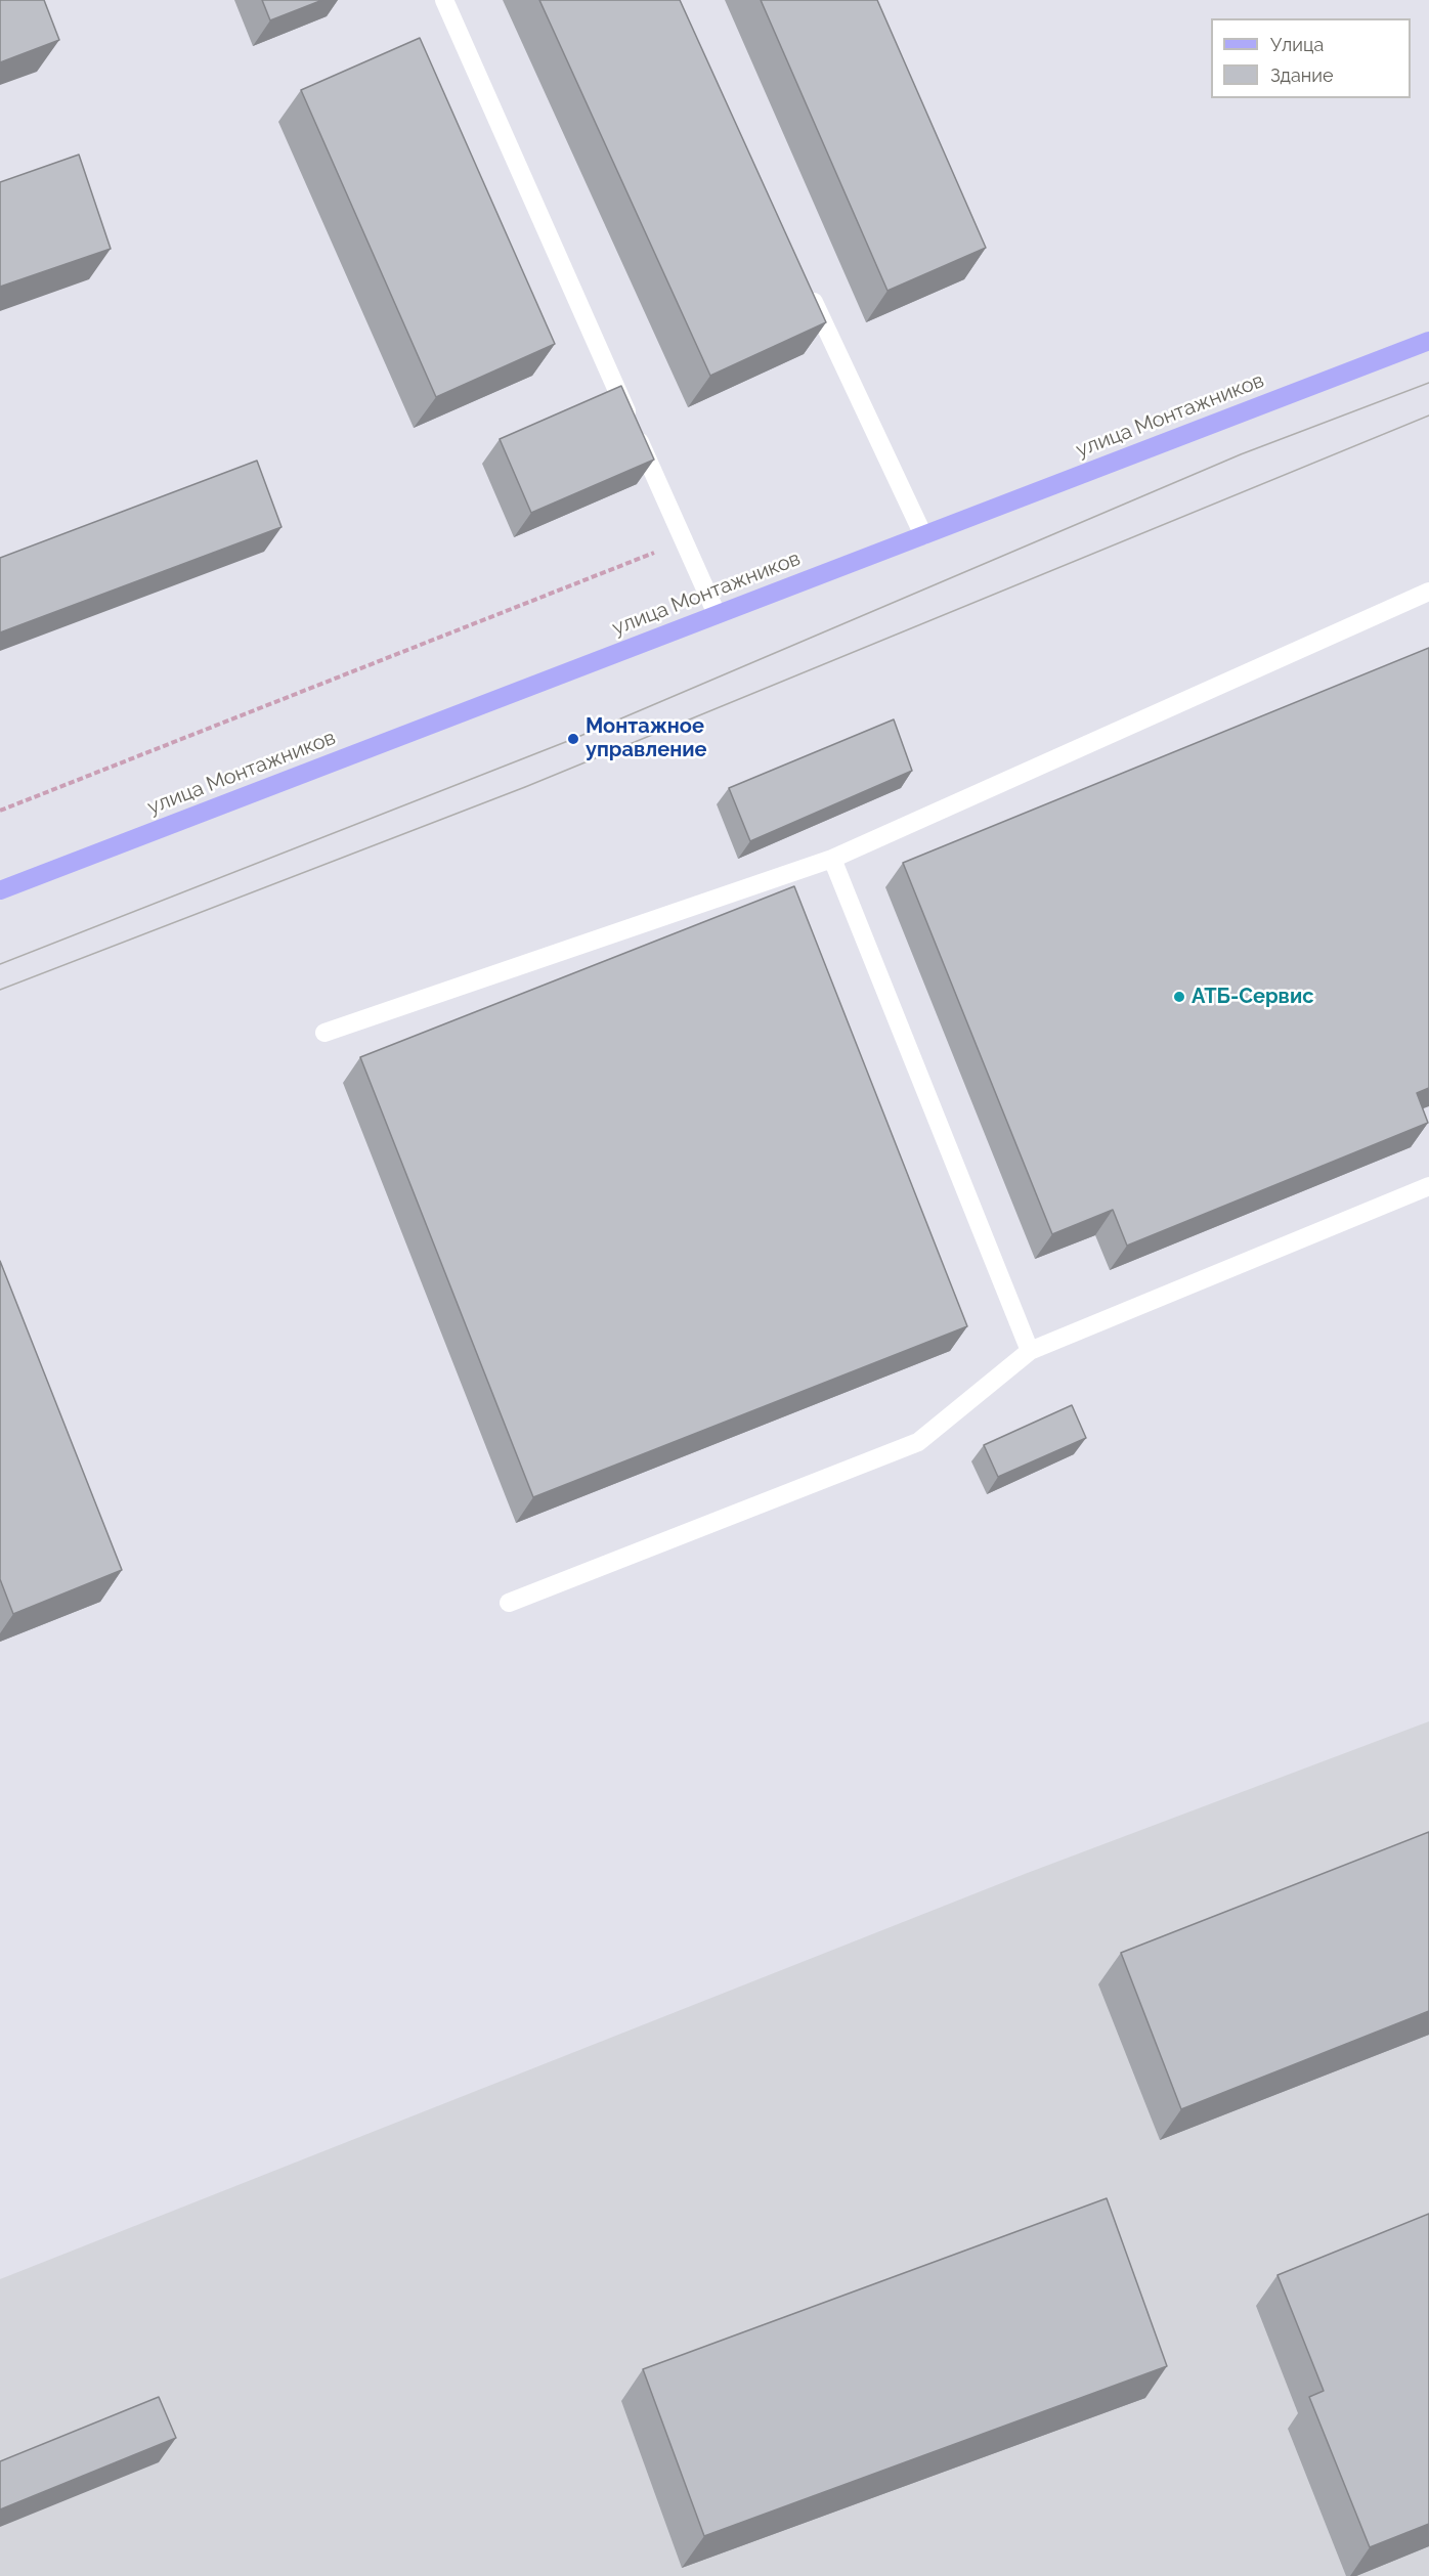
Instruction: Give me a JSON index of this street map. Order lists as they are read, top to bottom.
{
  "streets": {
    "main road": ["улица Монтажников"]
  },
  "places": ["Монтажное управление", "АТБ-Сервис"],
  "legend": ["Улица", "Здание"]
}
